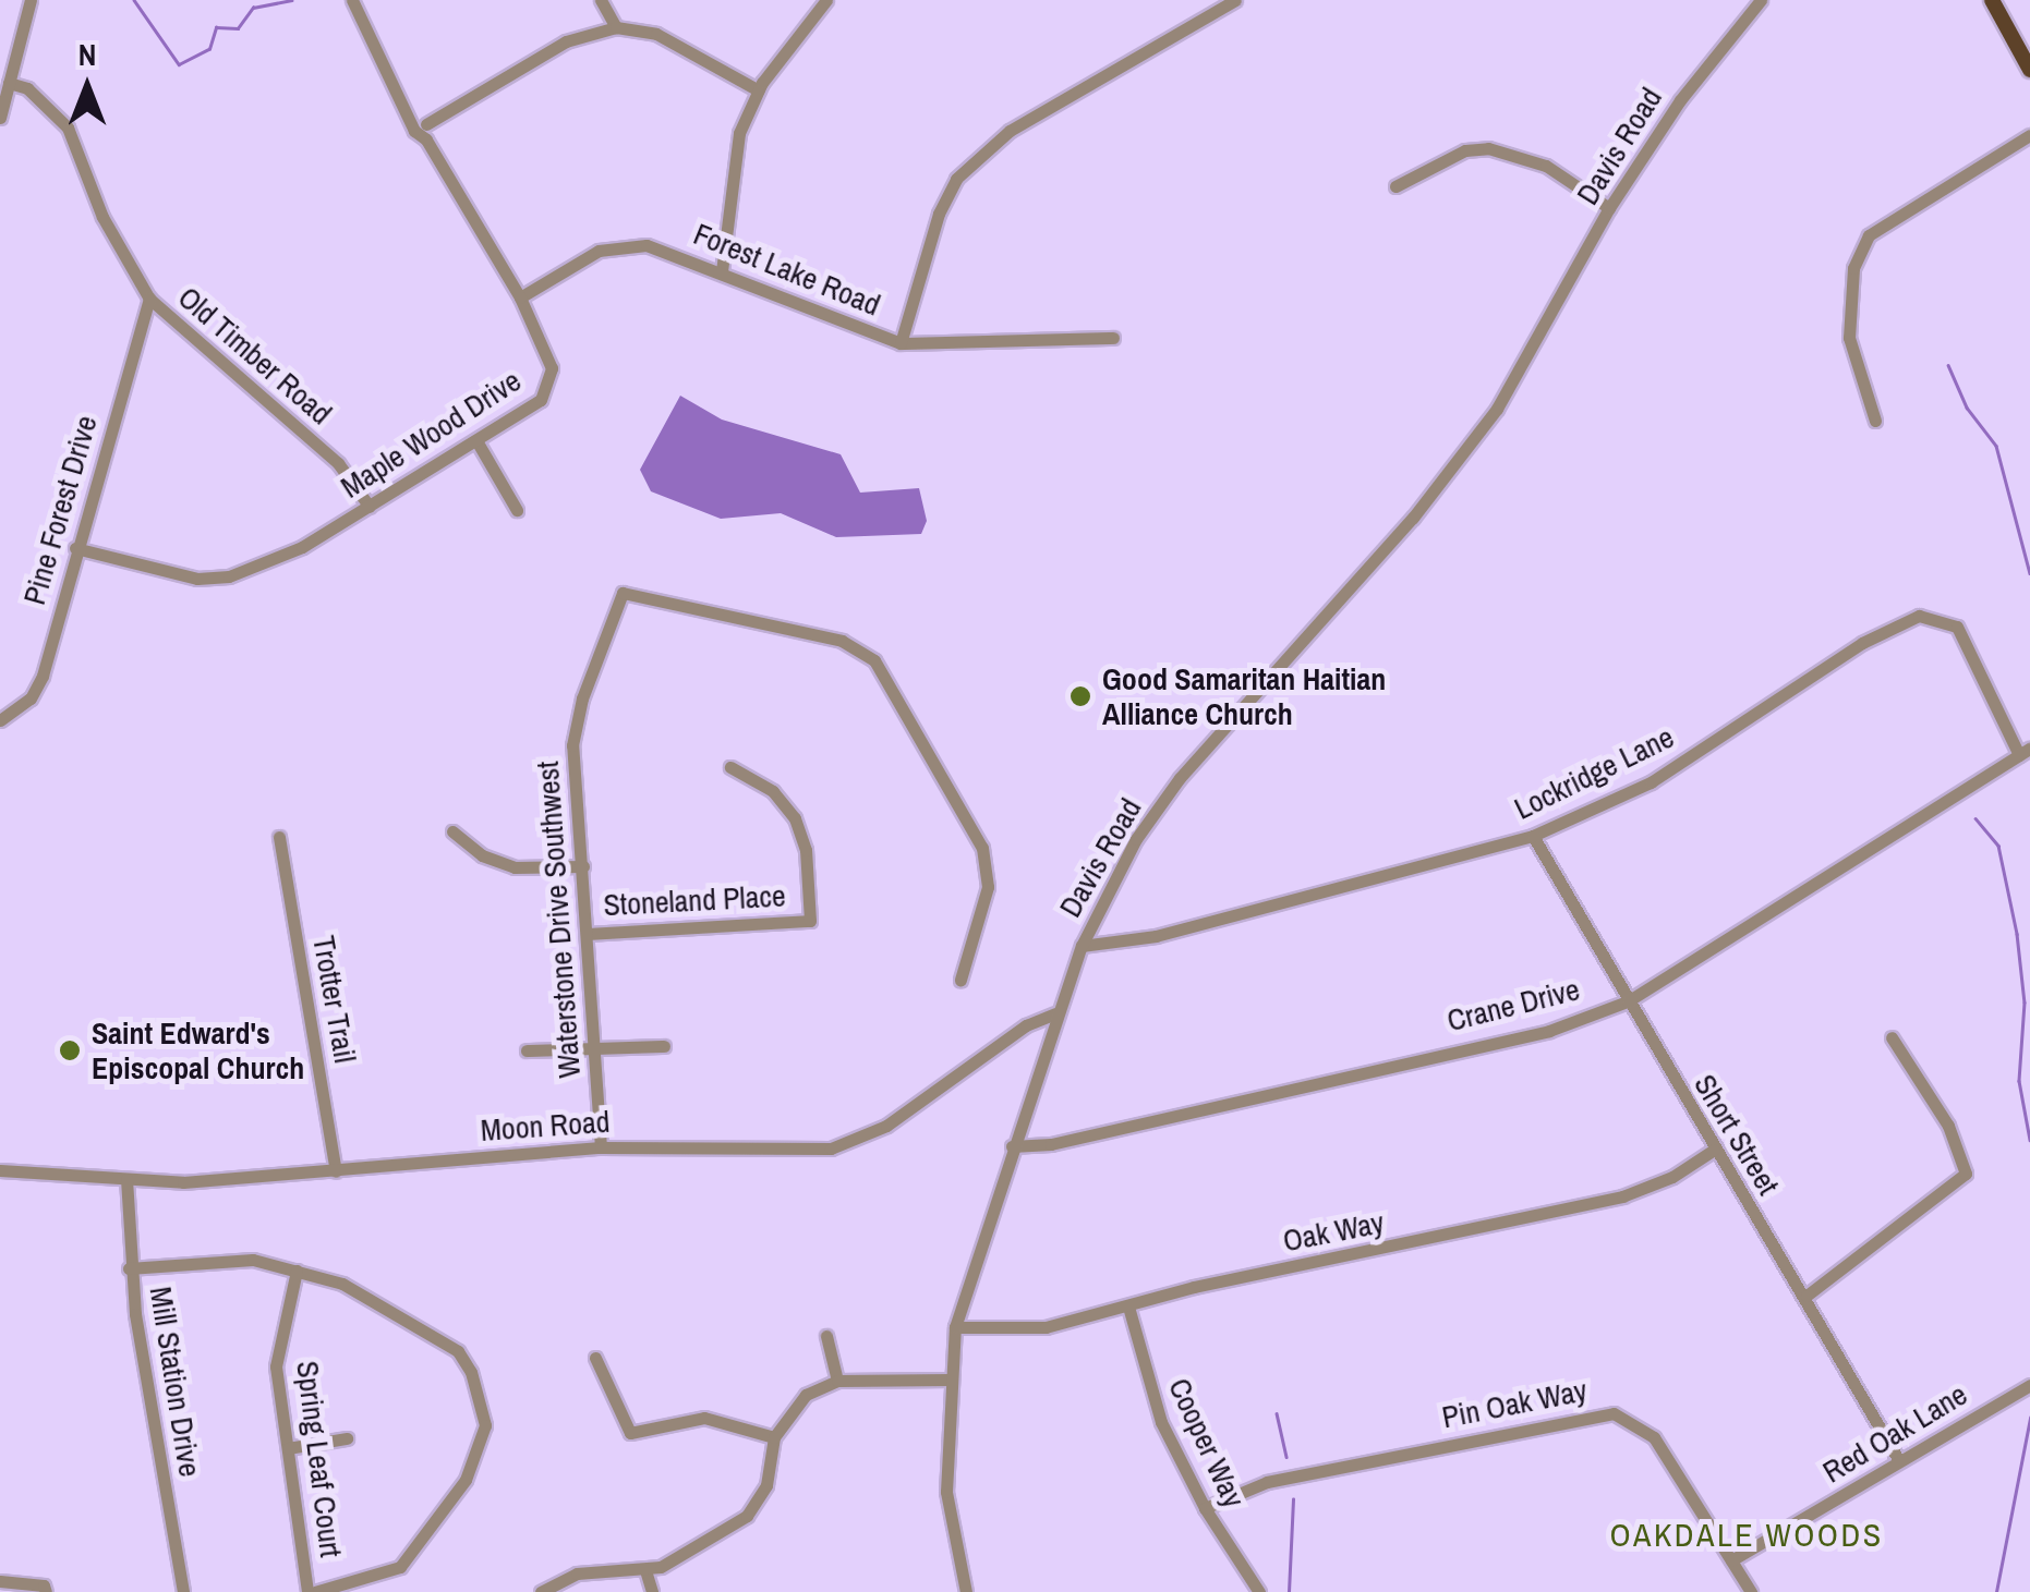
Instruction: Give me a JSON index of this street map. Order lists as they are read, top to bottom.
{
  "streets": {
    "street": [
      "Davis Road",
      "Forest Lake Road",
      "Old Timber Road",
      "Maple Wood Drive",
      "Pine Forest Drive",
      "Lockridge Lane",
      "Stoneland Place",
      "Waterstone Drive Southwest",
      "Trotter Trail",
      "Crane Drive",
      "Moon Road",
      "Short Street",
      "Oak Way",
      "Mill Station Drive",
      "Pin Oak Way",
      "Red Oak Lane",
      "Cooper Way",
      "Spring Leaf Court"
    ]
  },
  "crossings": [
    ["Davis Road", "Lockridge Lane"],
    ["Davis Road", "Crane Drive"],
    ["Davis Road", "Moon Road"],
    ["Davis Road", "Oak Way"],
    ["Forest Lake Road", "Maple Wood Drive"],
    ["Old Timber Road", "Maple Wood Drive"],
    ["Old Timber Road", "Pine Forest Drive"],
    ["Maple Wood Drive", "Pine Forest Drive"],
    ["Lockridge Lane", "Crane Drive"],
    ["Lockridge Lane", "Short Street"],
    ["Stoneland Place", "Waterstone Drive Southwest"],
    ["Waterstone Drive Southwest", "Moon Road"],
    ["Trotter Trail", "Moon Road"],
    ["Crane Drive", "Short Street"],
    ["Moon Road", "Mill Station Drive"],
    ["Short Street", "Oak Way"],
    ["Short Street", "Red Oak Lane"],
    ["Oak Way", "Cooper Way"],
    ["Pin Oak Way", "Red Oak Lane"],
    ["Pin Oak Way", "Cooper Way"]
  ],
  "districts": ["OAKDALE WOODS"],
  "places": ["Good Samaritan Haitian Alliance Church", "Saint Edward's Episcopal Church"],
  "north": "top"
}
